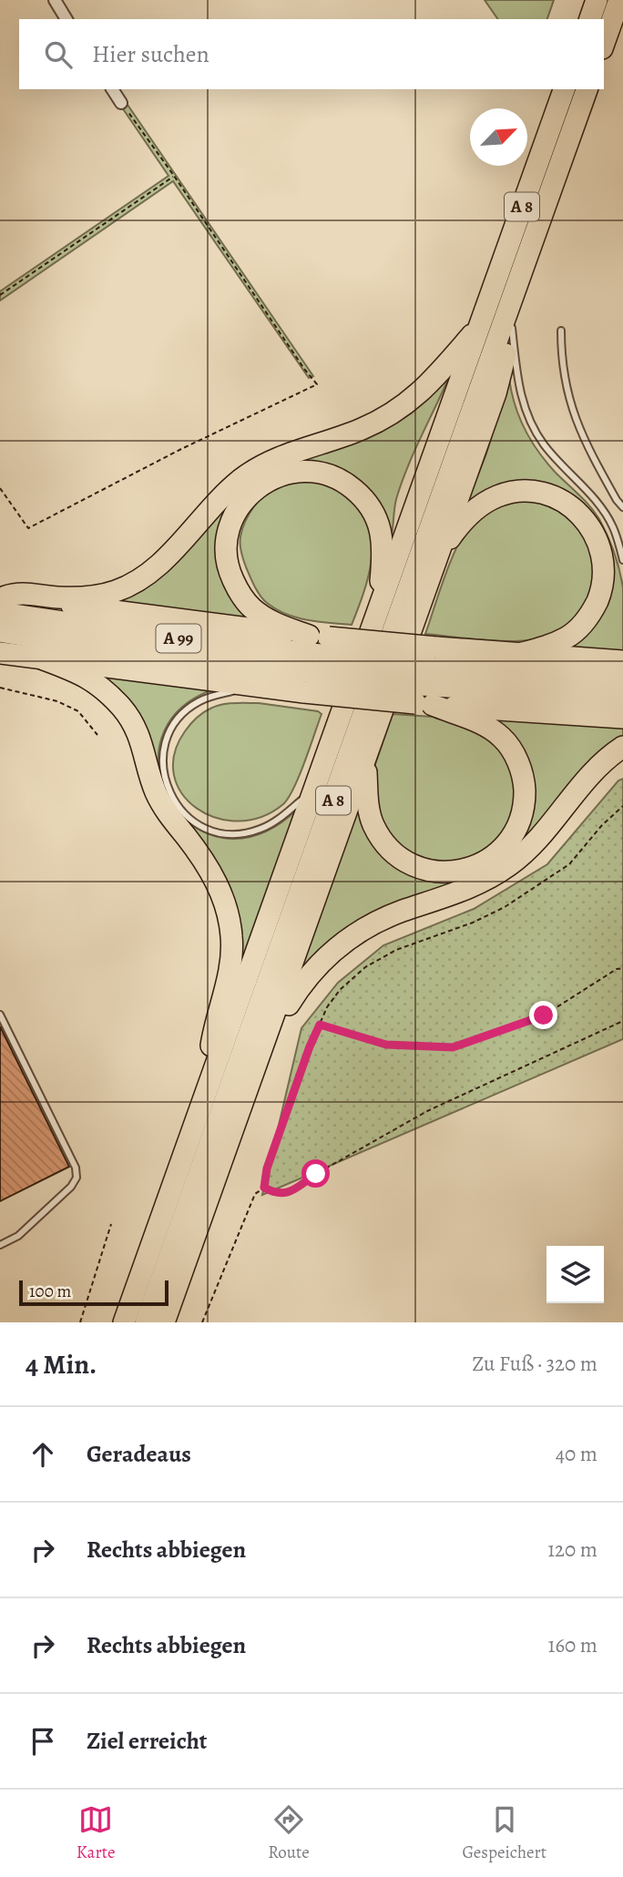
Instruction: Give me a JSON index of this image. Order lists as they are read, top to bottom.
{
  "streets": {
    "highway": ["A 8", "A 99"]
  },
  "scale_bar": "100 m",
  "north": "top right",
  "page": {
    "search": "Hier suchen",
    "scale": "100 m",
    "heading": ["4 Min.", "Zu Fuß · 320 m"],
    "list": [
      ["Geradeaus", "40 m"],
      ["Rechts abbiegen", "120 m"],
      ["Rechts abbiegen", "160 m"],
      "Ziel erreicht"
    ],
    "nav": ["Karte", "Route", "Gespeichert"]
  }
}
